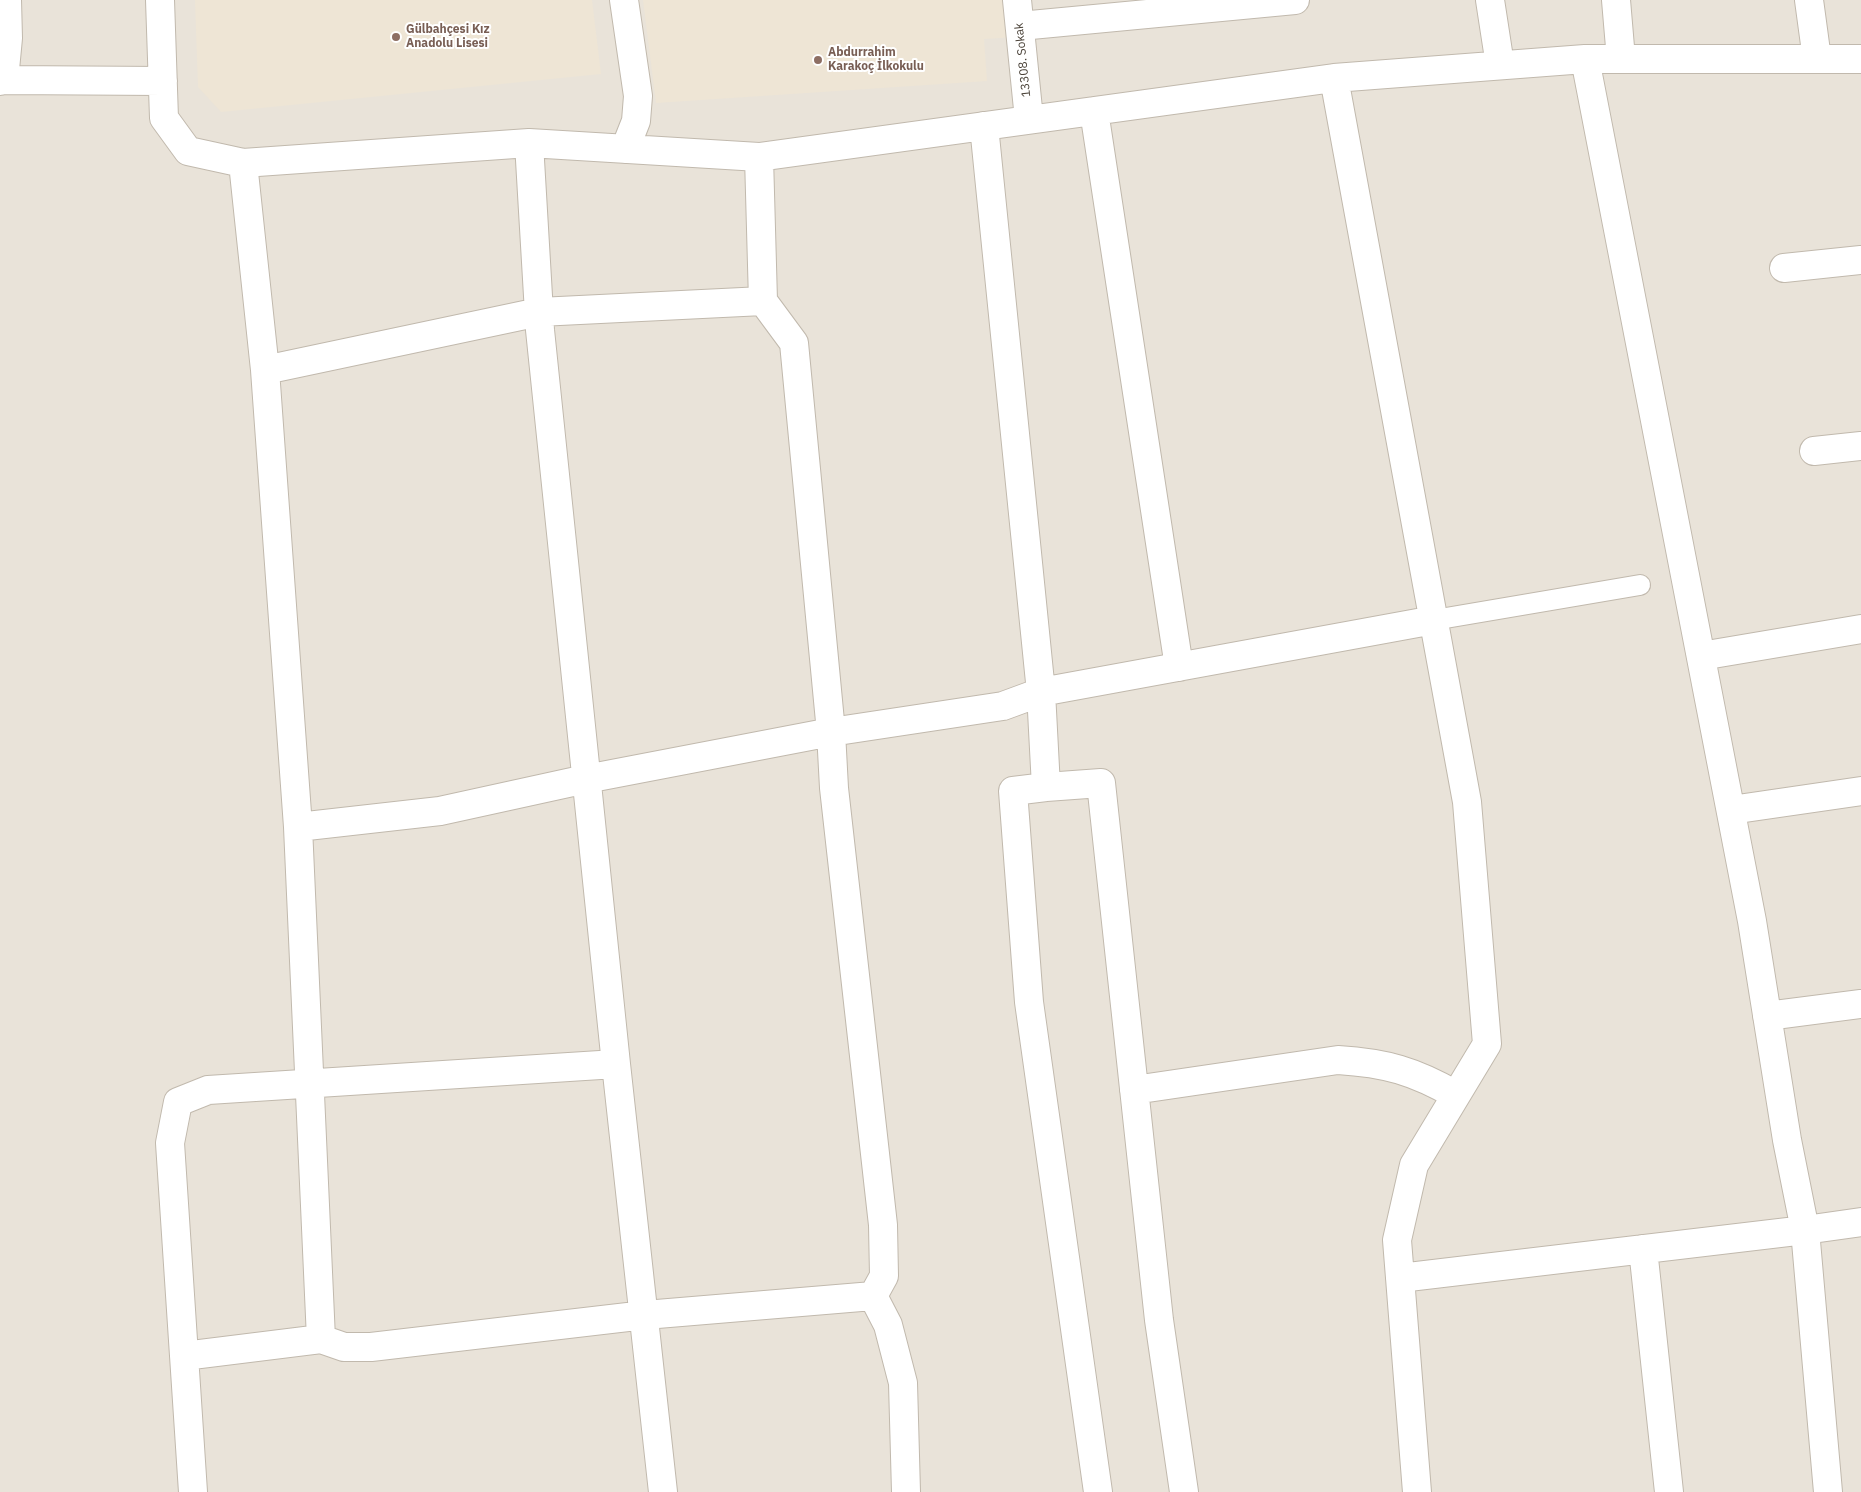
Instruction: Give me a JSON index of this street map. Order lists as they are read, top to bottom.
{
  "streets": {
    "street": ["13308. Sokak"]
  },
  "places": ["Gülbahçesi Kız Anadolu Lisesi", "Abdurrahim Karakoç İlkokulu"]
}
